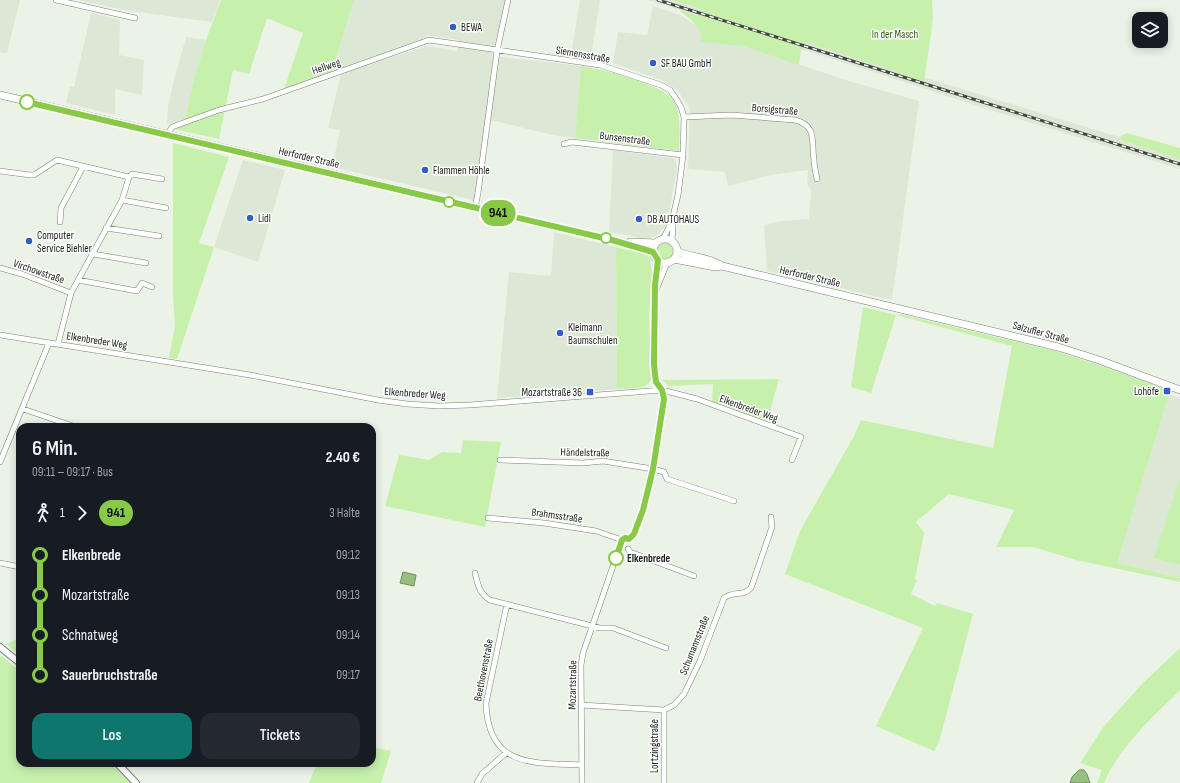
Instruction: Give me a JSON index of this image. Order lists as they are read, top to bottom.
{
  "streets": {
    "main road": ["Herforder Straße", "Salzufler Straße"],
    "street": [
      "Siemensstraße",
      "Hellweg",
      "Borsigstraße",
      "Bunsenstraße",
      "Virchowstraße",
      "Elkenbreder Weg",
      "Händelstraße",
      "Brahmsstraße",
      "Schumannstraße",
      "Beethovenstraße",
      "Mozartstraße",
      "Lortzingstraße"
    ]
  },
  "crossings": [
    ["Siemensstraße", "Hellweg"],
    ["Siemensstraße", "Borsigstraße"],
    ["Siemensstraße", "Bunsenstraße"],
    ["Siemensstraße", "Herforder Straße"],
    ["Hellweg", "Herforder Straße"],
    ["Herforder Straße", "Salzufler Straße"],
    ["Brahmsstraße", "Mozartstraße"],
    ["Schumannstraße", "Lortzingstraße"],
    ["Beethovenstraße", "Mozartstraße"]
  ],
  "parks": ["In der Masch"],
  "places": {
    "other": [
      "BEWA",
      "SF BAU GmbH",
      "Flammen Höhle",
      "Lidl",
      "DB AUTOHAUS",
      "Computer Service Biehler",
      "Kleimann Baumschulen",
      "Elkenbrede"
    ],
    "transit": ["Lohöfe", "Mozartstraße 36"]
  },
  "lines": ["bus line 941"],
  "page": {
    "on_map": "941",
    "heading": ["6 Min.", "09:11 – 09:17 · Bus", "2.40 €"],
    "legs": ["1", "941", "3 Halte"],
    "list": [
      {
        "name": "Elkenbrede",
        "value": "09:12"
      },
      {
        "name": "Mozartstraße",
        "value": "09:13"
      },
      {
        "name": "Schnatweg",
        "value": "09:14"
      },
      {
        "name": "Sauerbruchstraße",
        "value": "09:17"
      }
    ],
    "buttons": ["Los", "Tickets"]
  }
}
